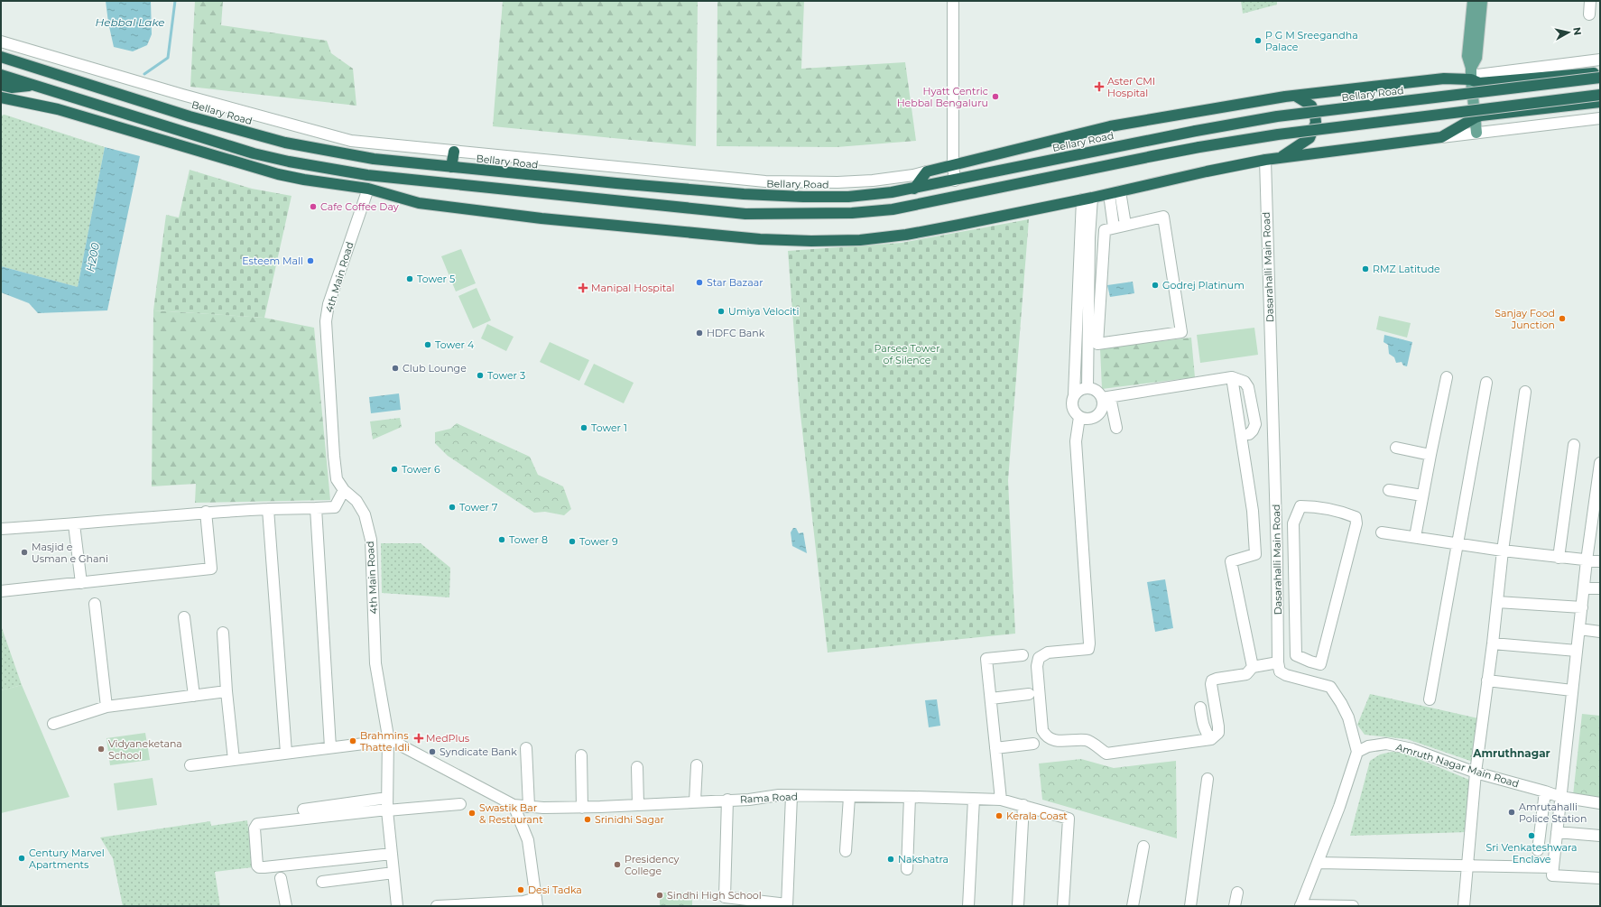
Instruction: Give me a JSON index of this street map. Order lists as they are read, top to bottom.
{
  "streets": {
    "highway": ["Bellary Road"],
    "street": [
      "Dasarahalli Main Road",
      "4th Main Road",
      "Amruth Nagar Main Road",
      "Rama Road"
    ]
  },
  "districts": ["Amruthnagar"],
  "water": ["Hebbal Lake", "H200"],
  "parks": ["Parsee Tower of Silence"],
  "places": {
    "other": [
      "P G M Sreegandha Palace",
      "Hyatt Centric Hebbal Bengaluru",
      "Cafe Coffee Day",
      "Esteem Mall",
      "RMZ Latitude",
      "Tower 5",
      "Star Bazaar",
      "Godrej Platinum",
      "Umiya Velociti",
      "Sanjay Food Junction",
      "HDFC Bank",
      "Tower 4",
      "Club Lounge",
      "Tower 3",
      "Tower 1",
      "Tower 6",
      "Tower 7",
      "Tower 8",
      "Tower 9",
      "Masjid e Usman e Ghani",
      "Brahmins Thatte Idli",
      "Vidyaneketana School",
      "Syndicate Bank",
      "Amrutahalli Police Station",
      "Swastik Bar & Restaurant",
      "Kerala Coast",
      "Srinidhi Sagar",
      "Sri Venkateshwara Enclave",
      "Century Marvel Apartments",
      "Nakshatra",
      "Presidency College",
      "Desi Tadka",
      "Sindhi High School"
    ],
    "health": ["Aster CMI Hospital", "Manipal Hospital", "MedPlus"]
  },
  "north": "right"
}
